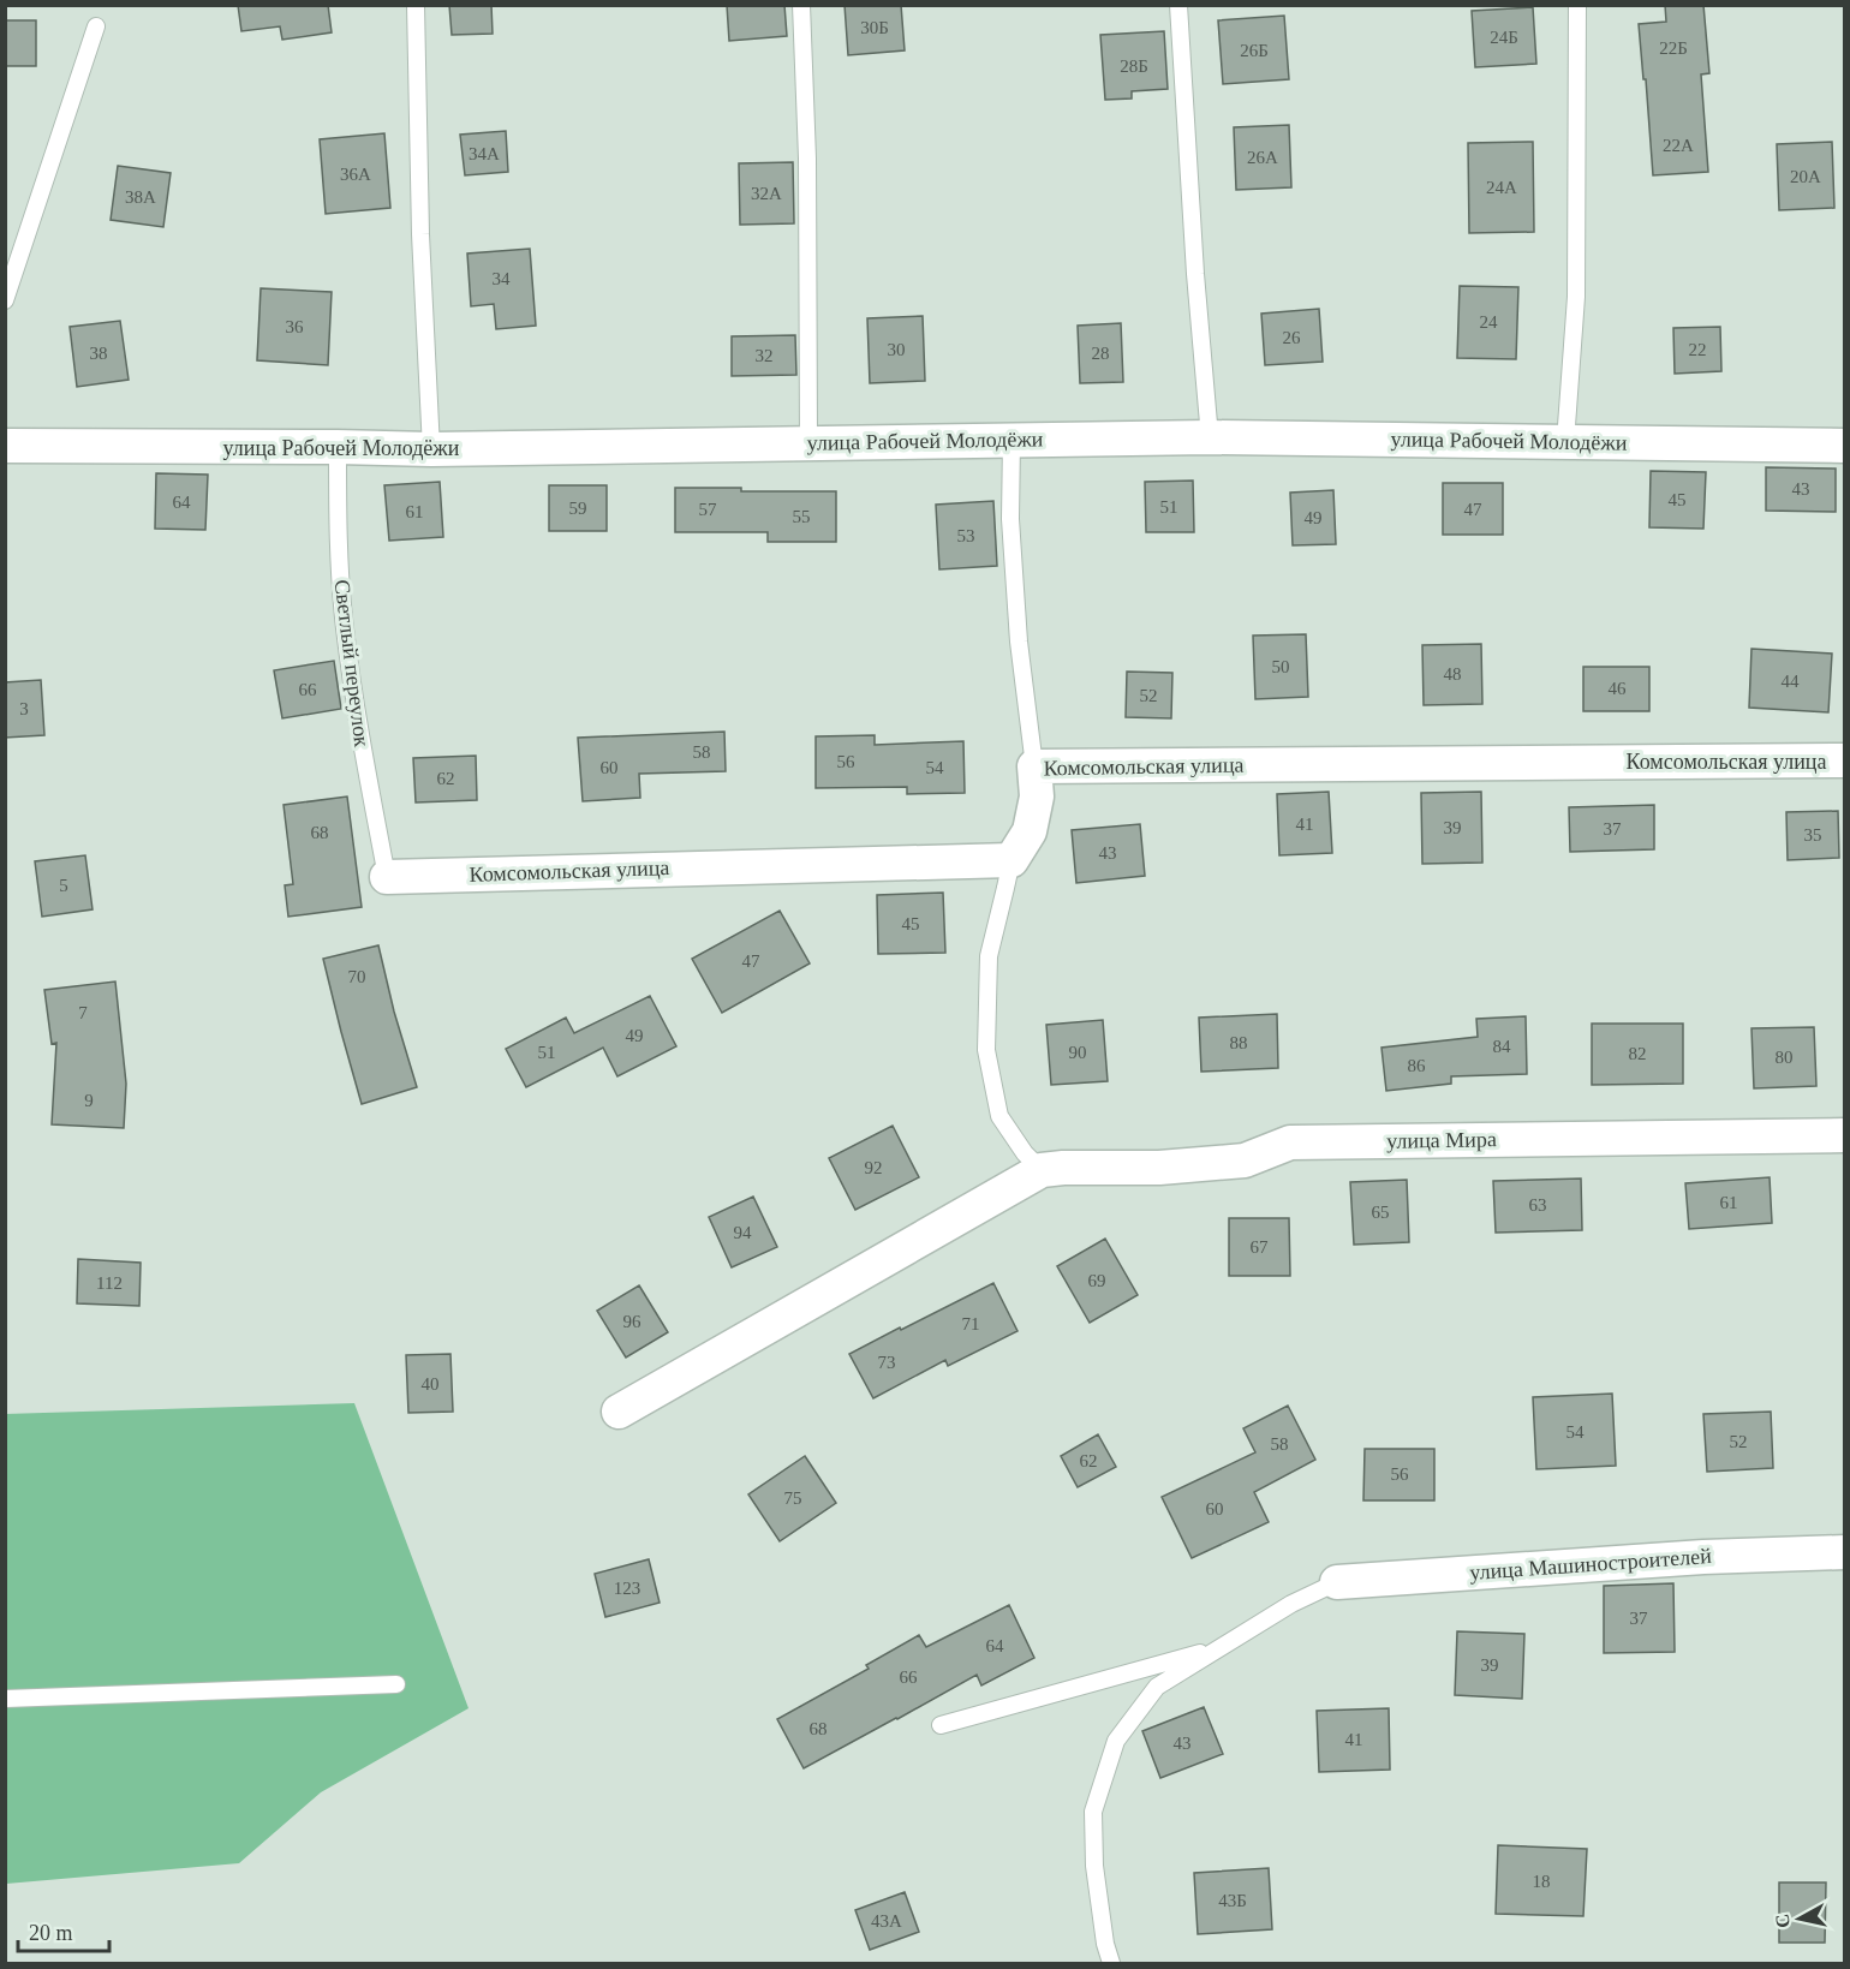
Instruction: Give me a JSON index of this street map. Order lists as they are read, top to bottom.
{
  "streets": {
    "street": [
      "улица Рабочей Молодёжи",
      "Комсомольская улица",
      "улица Мира",
      "улица Машиностроителей"
    ],
    "lane": ["Светлый переулок"]
  },
  "crossings": [
    ["улица Рабочей Молодёжи", "Светлый переулок"],
    ["Светлый переулок", "Комсомольская улица"]
  ],
  "house_numbers": [
    "30Б",
    "24Б",
    "22Б",
    "26Б",
    "28Б",
    "22А",
    "34А",
    "26А",
    "36А",
    "20А",
    "24А",
    "32А",
    "38А",
    "34",
    "24",
    "36",
    "26",
    "30",
    "22",
    "38",
    "28",
    "32",
    "43",
    "45",
    "64",
    "51",
    "59",
    "57",
    "47",
    "61",
    "55",
    "49",
    "53",
    "50",
    "48",
    "44",
    "46",
    "66",
    "52",
    "3",
    "58",
    "56",
    "60",
    "54",
    "62",
    "41",
    "39",
    "37",
    "68",
    "35",
    "43",
    "5",
    "45",
    "47",
    "70",
    "7",
    "49",
    "88",
    "84",
    "51",
    "90",
    "82",
    "80",
    "86",
    "9",
    "92",
    "61",
    "63",
    "65",
    "94",
    "67",
    "69",
    "112",
    "96",
    "71",
    "73",
    "40",
    "54",
    "52",
    "58",
    "62",
    "56",
    "75",
    "60",
    "123",
    "37",
    "64",
    "39",
    "66",
    "68",
    "41",
    "43",
    "18",
    "43Б",
    "43А"
  ],
  "scale_bar": "20 m",
  "north": "left"
}
